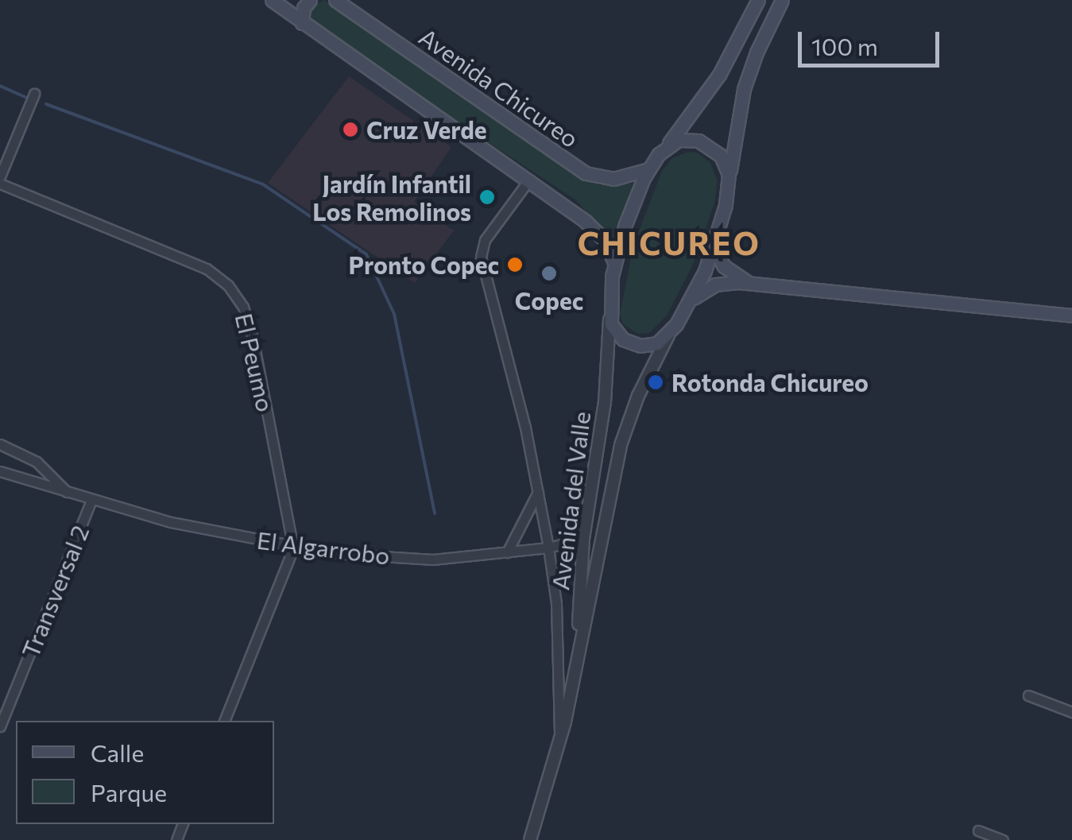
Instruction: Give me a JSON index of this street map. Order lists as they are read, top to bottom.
{
  "streets": {
    "main road": ["Avenida Chicureo"],
    "street": [
      "El Peumo",
      "Avenida del Valle",
      "El Algarrobo",
      "Transversal 2"
    ]
  },
  "crossings": [
    ["El Peumo", "El Algarrobo"],
    ["Avenida del Valle", "El Algarrobo"],
    ["El Algarrobo", "Transversal 2"]
  ],
  "districts": ["CHICUREO"],
  "places": [
    "Cruz Verde",
    "Jardín Infantil Los Remolinos",
    "Pronto Copec",
    "Copec",
    "Rotonda Chicureo"
  ],
  "legend": ["Calle", "Parque"],
  "scale_bar": "100 m"
}
